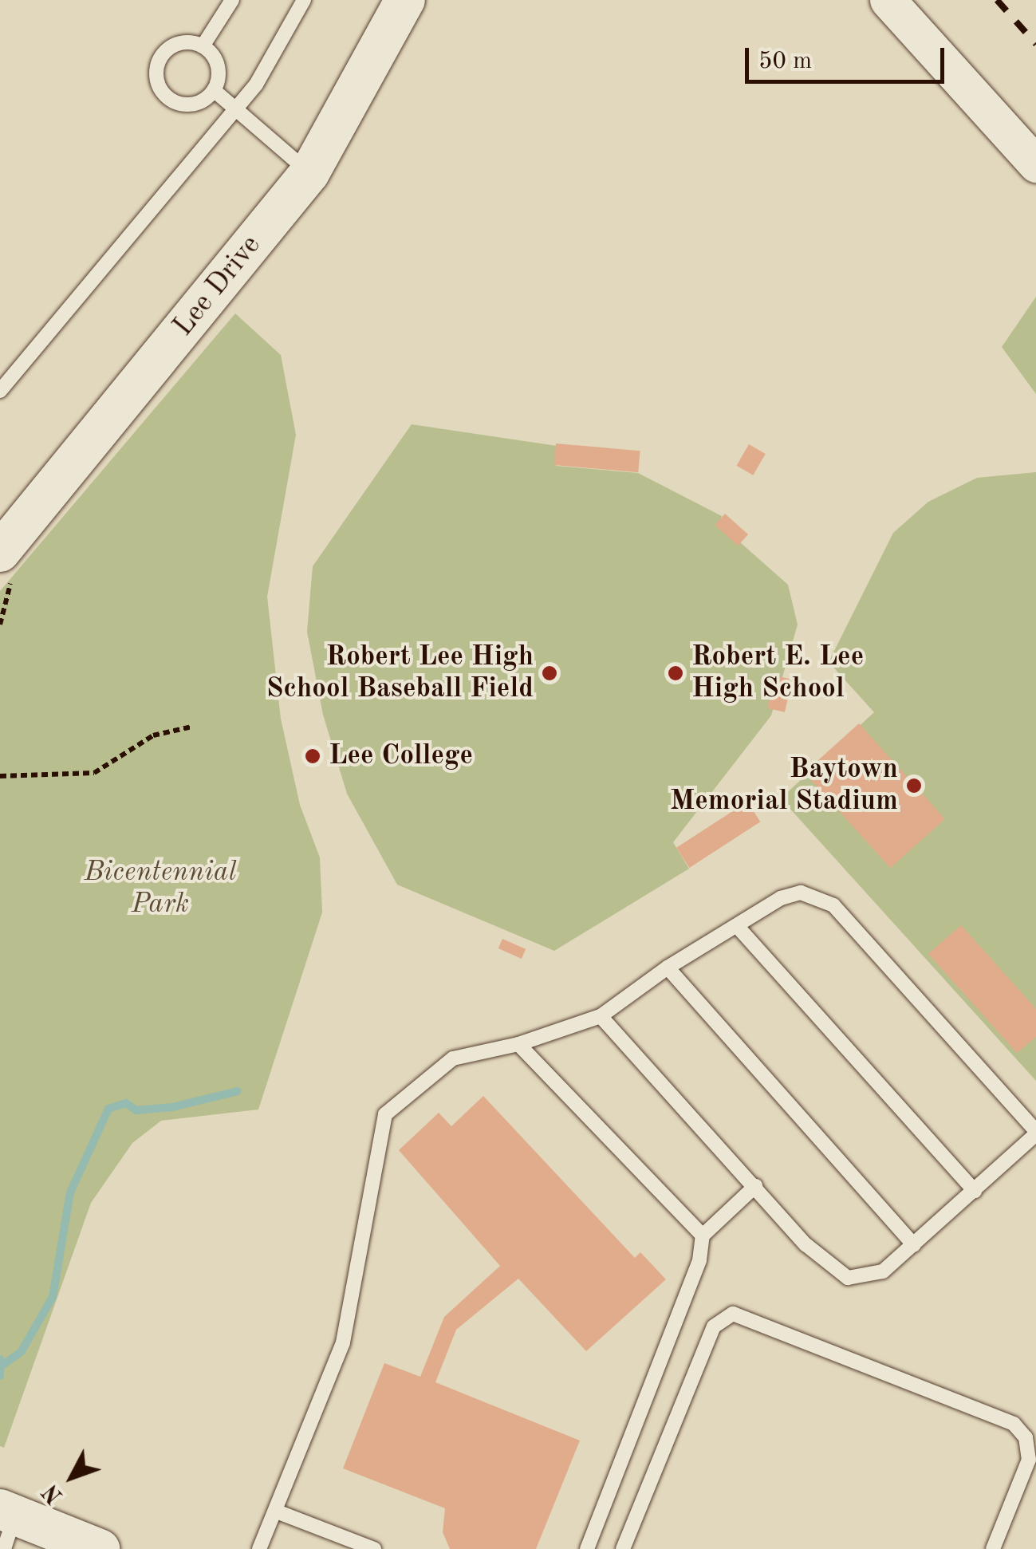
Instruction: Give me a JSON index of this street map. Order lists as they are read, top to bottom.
{
  "streets": {
    "main road": ["Lee Drive"]
  },
  "parks": ["Bicentennial Park"],
  "places": [
    "Robert Lee High School Baseball Field",
    "Robert E. Lee High School",
    "Lee College",
    "Baytown Memorial Stadium"
  ],
  "scale_bar": "50 m",
  "north": "bottom left"
}
